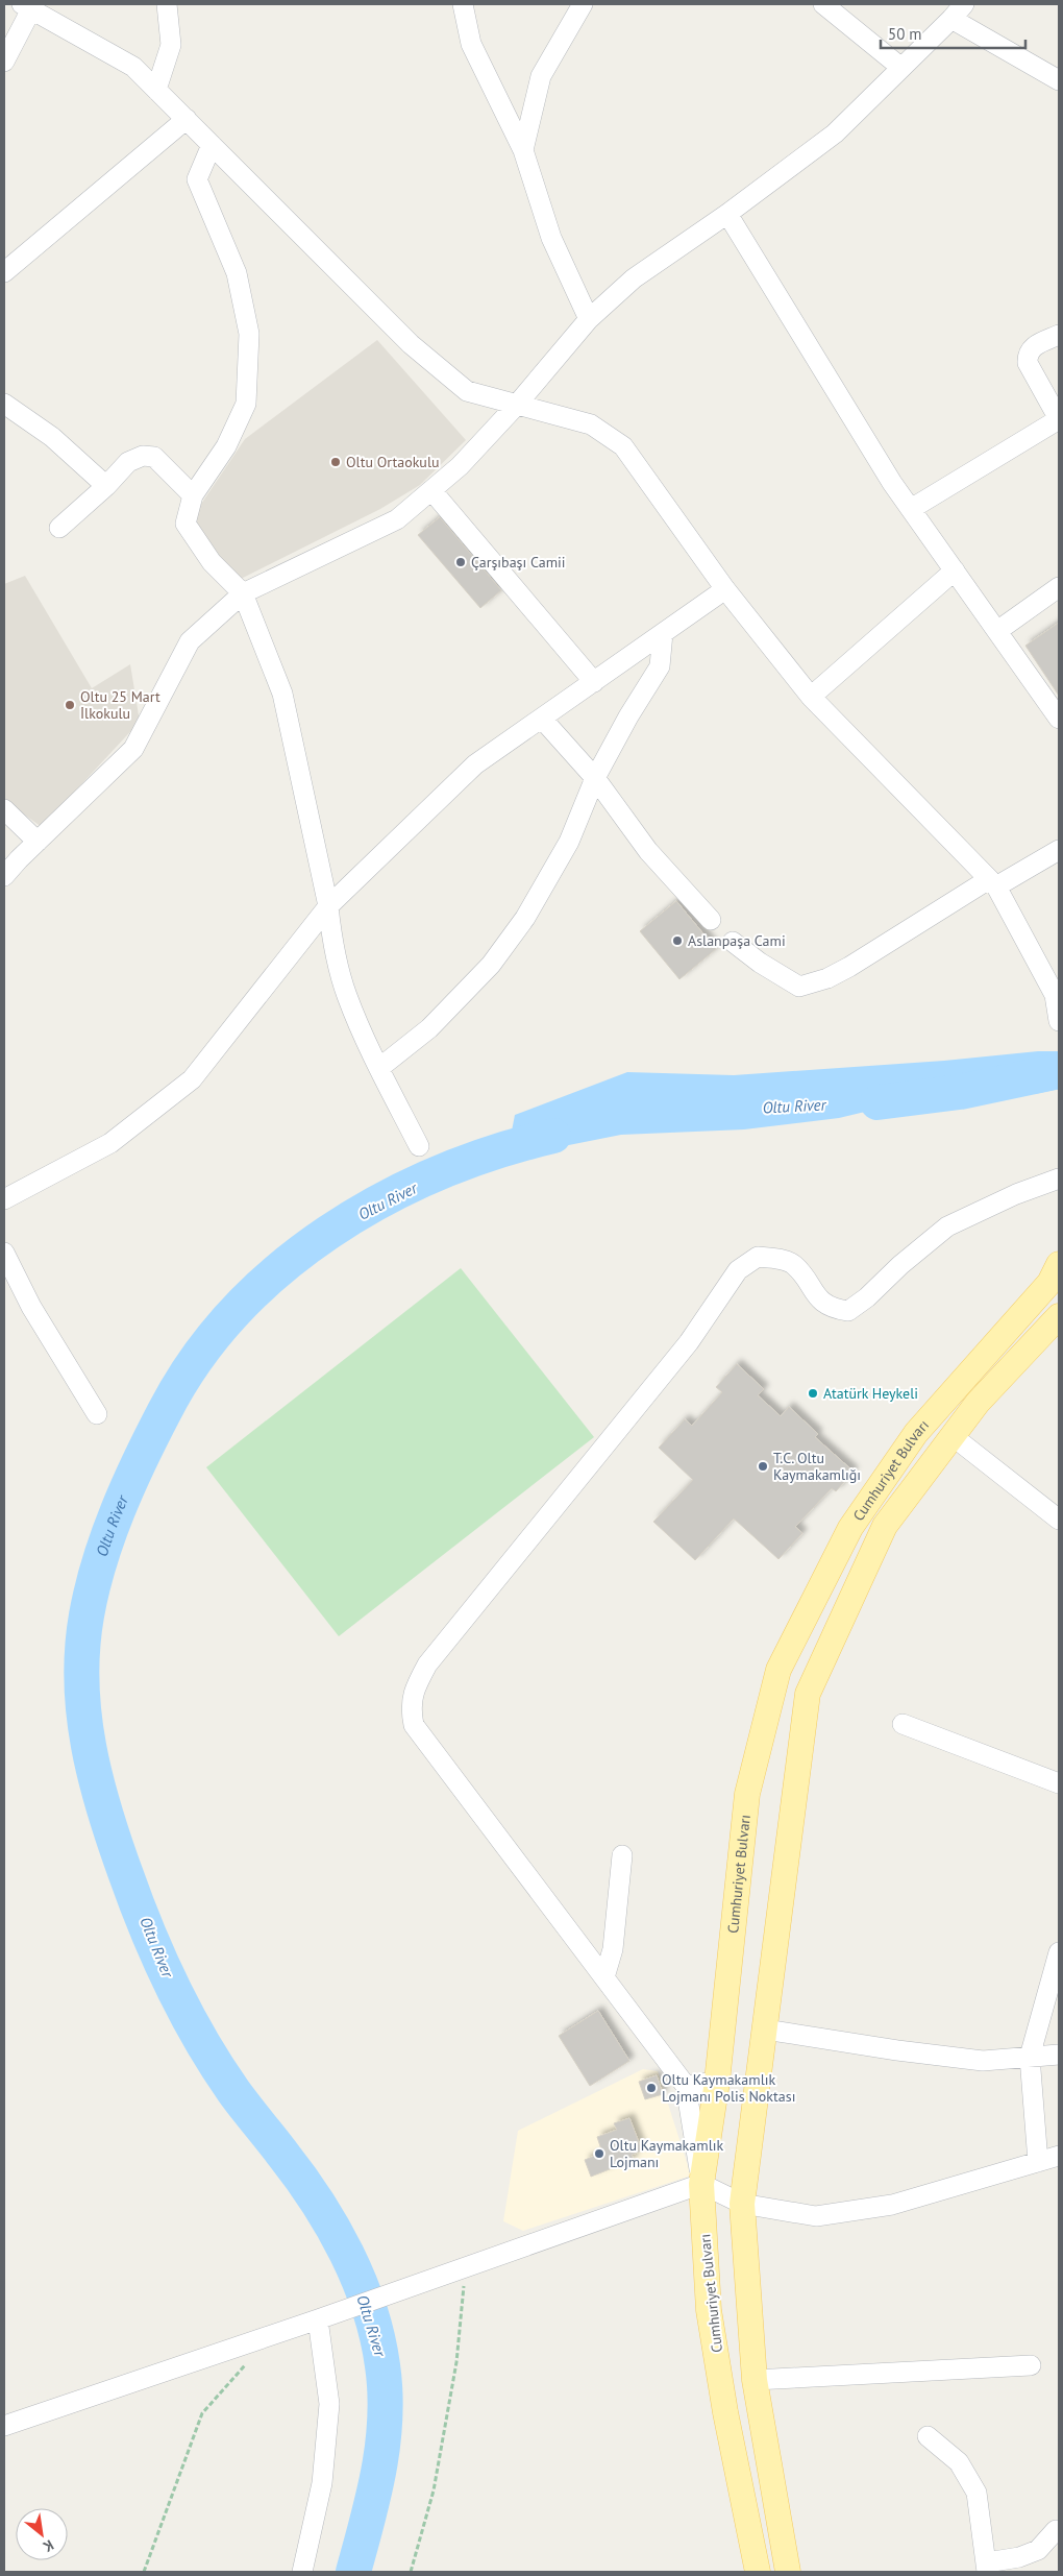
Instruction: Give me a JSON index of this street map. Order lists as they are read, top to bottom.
{
  "streets": {
    "main road": ["Cumhuriyet Bulvarı"]
  },
  "water": ["Oltu River"],
  "places": [
    "Oltu Ortaokulu",
    "Çarşıbaşı Camii",
    "Oltu 25 Mart İlkokulu",
    "Aslanpaşa Cami",
    "Atatürk Heykeli",
    "T.C. Oltu Kaymakamlığı",
    "Oltu Kaymakamlık Lojmanı Polis Noktası",
    "Oltu Kaymakamlık Lojmanı"
  ],
  "scale_bar": "50 m",
  "north": "bottom right"
}
